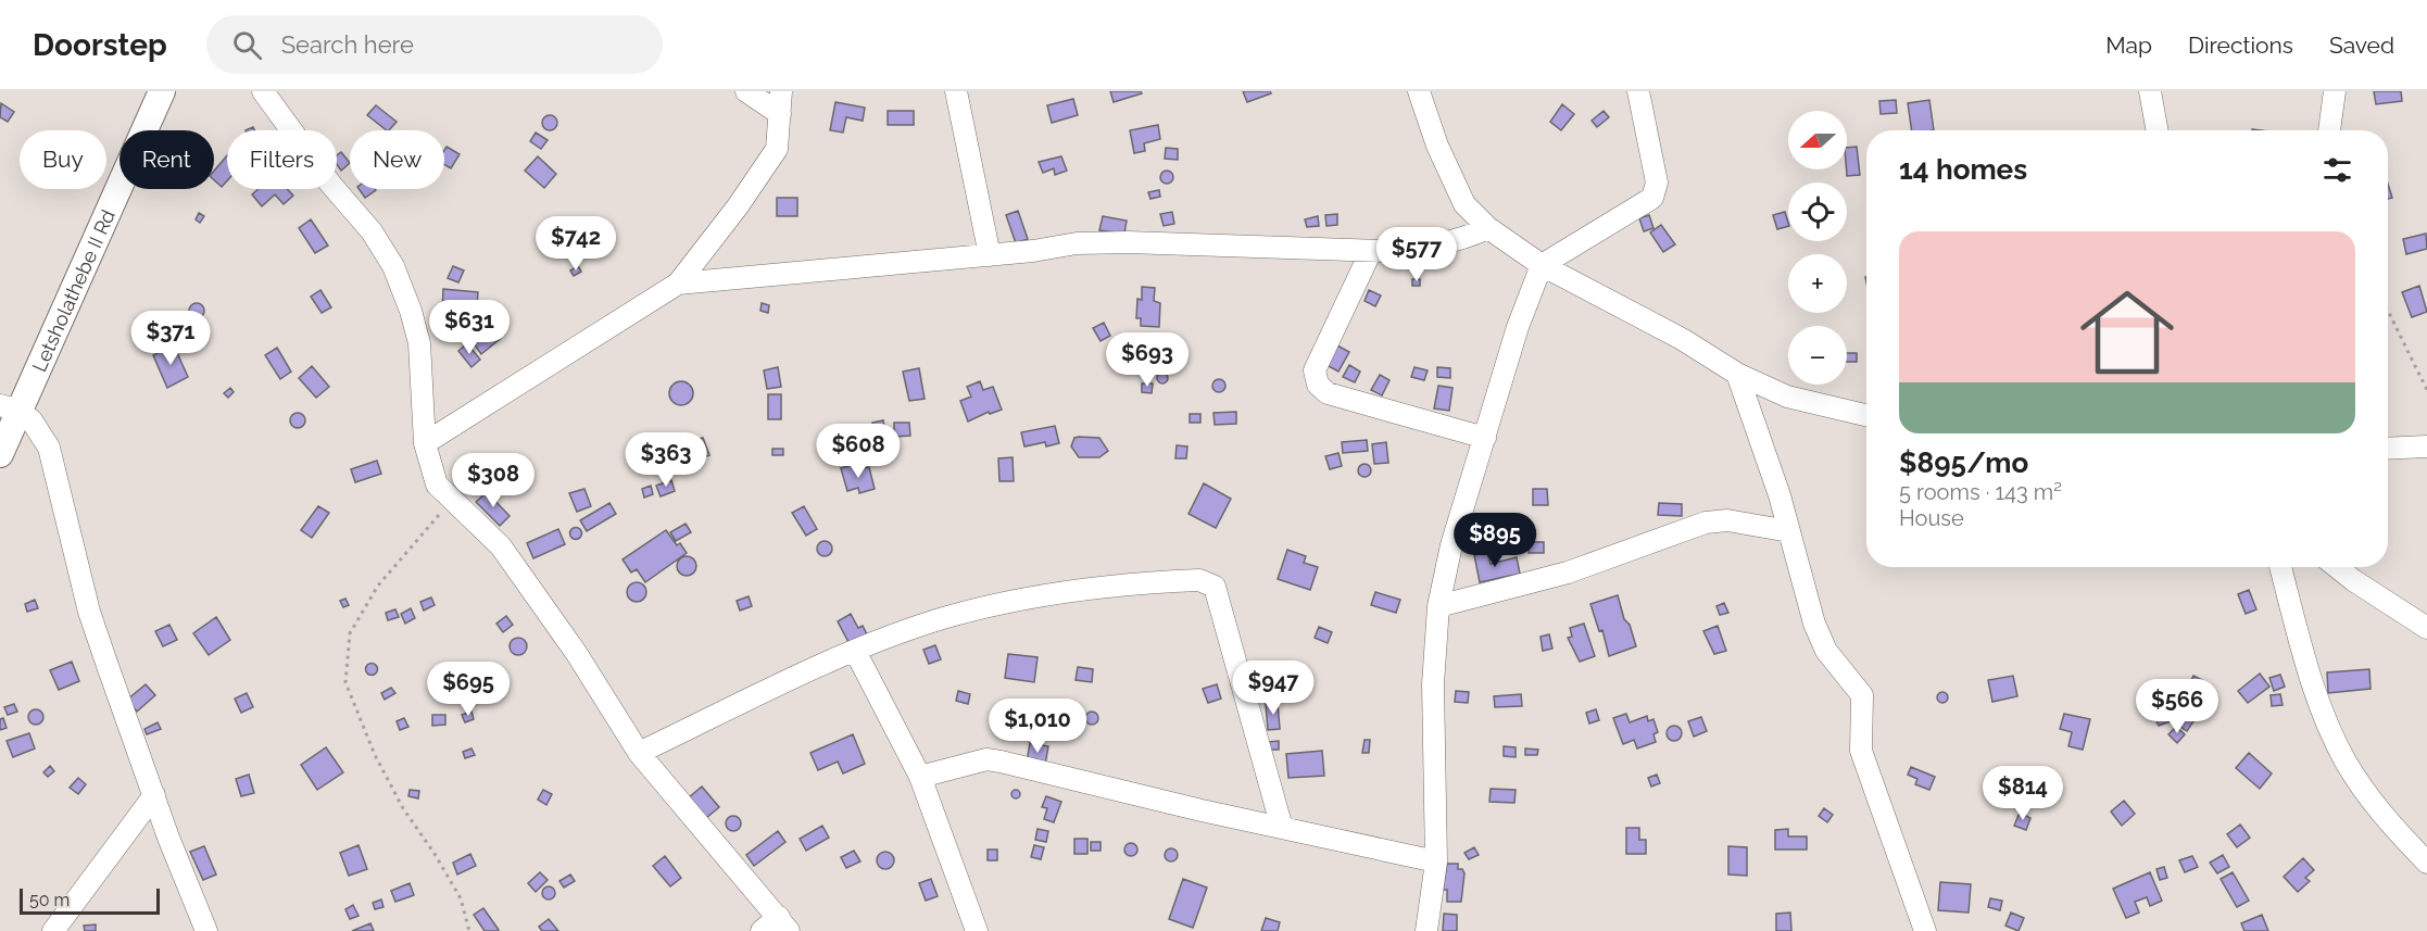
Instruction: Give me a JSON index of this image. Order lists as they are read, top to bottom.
{
  "streets": {
    "street": ["Letsholathebe II Rd"]
  },
  "scale_bar": "50 m",
  "north": "left",
  "page": {
    "header": "Doorstep",
    "search": "Search here",
    "nav": ["Map", "Directions", "Saved"],
    "map_buttons": ["+", "−"],
    "chip": [
      "Buy",
      "Rent",
      "Filters",
      "New"
    ],
    "heading": "14 homes",
    "list": [
      {
        "name": "$895/mo",
        "note": "5 rooms · 143 m² · House"
      }
    ],
    "price": [
      "$742",
      "$577",
      "$631",
      "$371",
      "$693",
      "$608",
      "$363",
      "$308",
      "$895",
      "$947",
      "$695",
      "$566",
      "$1,010",
      "$814"
    ],
    "scale": "50 m"
  }
}
